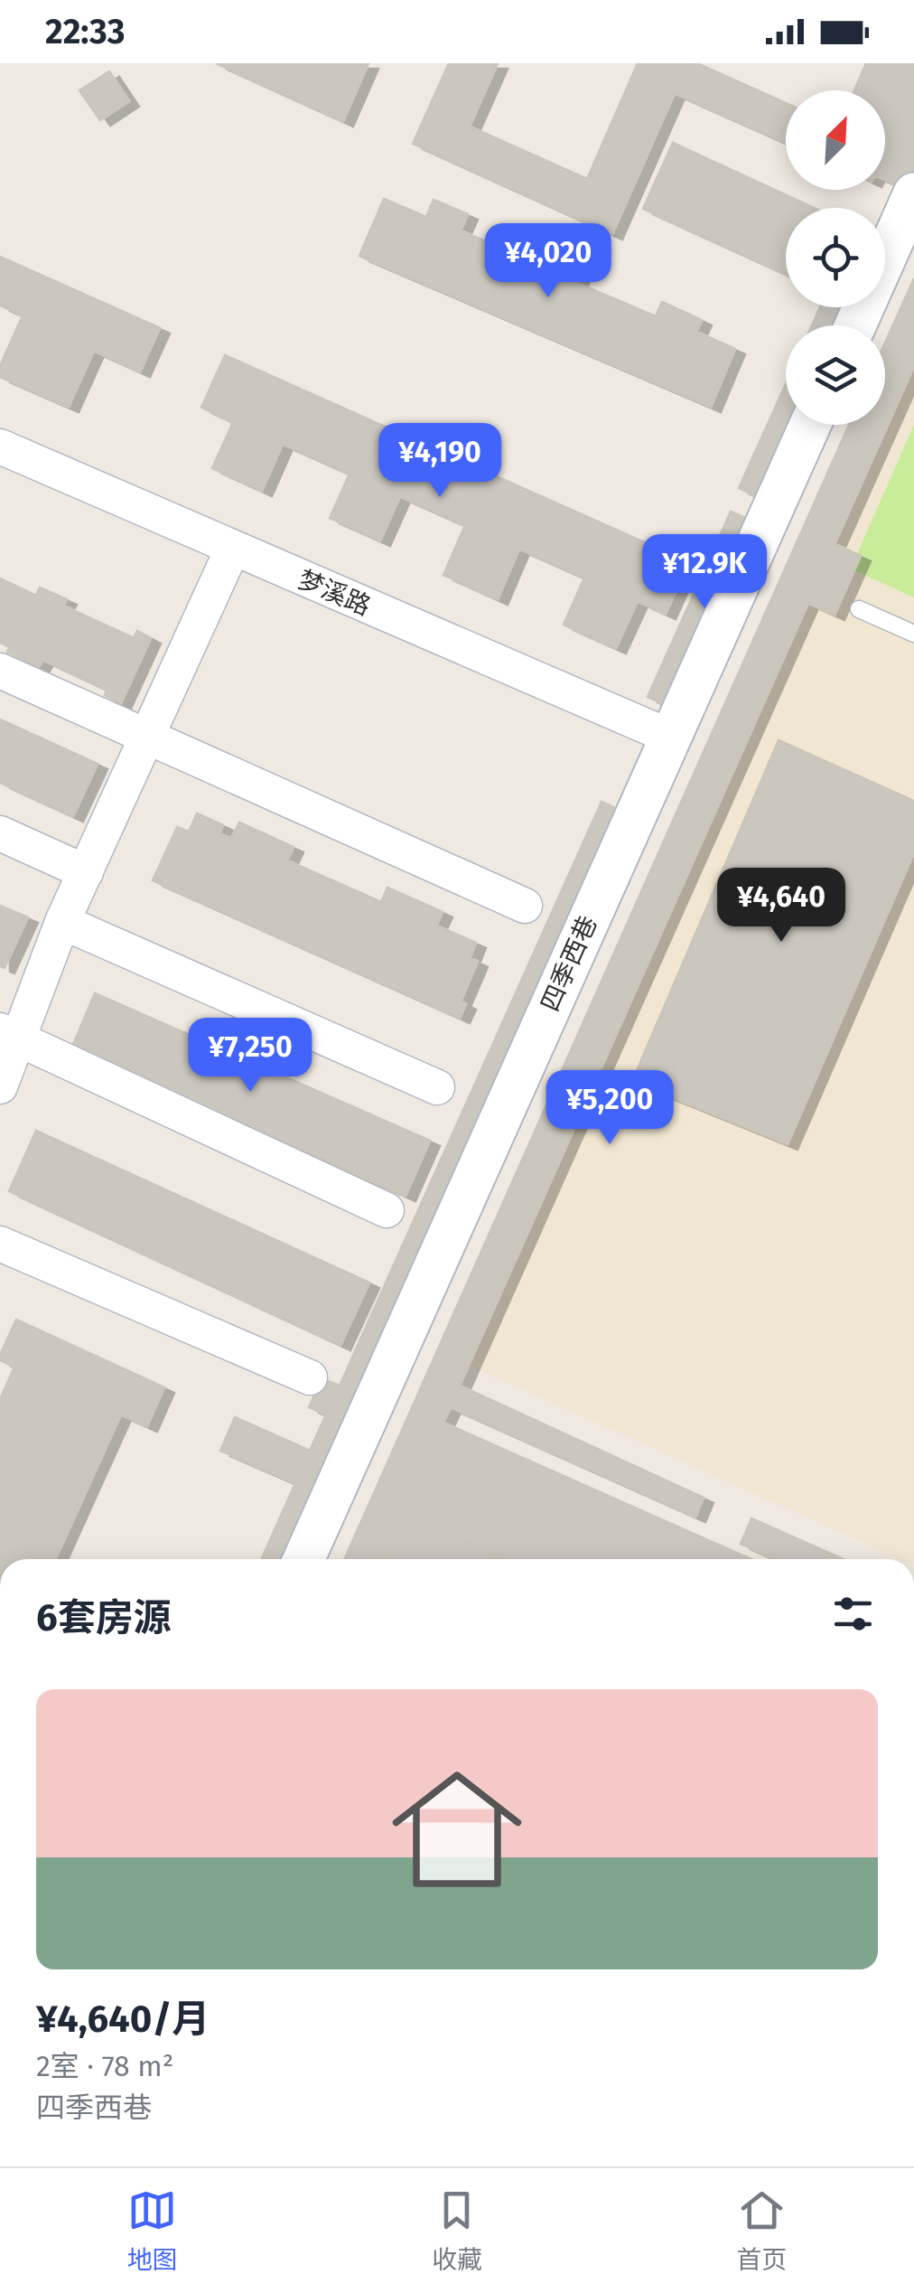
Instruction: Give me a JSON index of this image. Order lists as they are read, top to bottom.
{
  "streets": {
    "street": ["梦溪路", "四季西巷"]
  },
  "crossings": [
    ["梦溪路", "四季西巷"]
  ],
  "north": "top right",
  "page": {
    "status": "22:33",
    "price": [
      "¥4,020",
      "¥4,190",
      "¥12.9K",
      "¥4,640",
      "¥7,250",
      "¥5,200"
    ],
    "heading": "6套房源",
    "list": [
      {
        "name": "¥4,640/月",
        "note": "2室 · 78 m² · 四季西巷"
      }
    ],
    "tabs": ["地图", "收藏", "首页"]
  }
}
